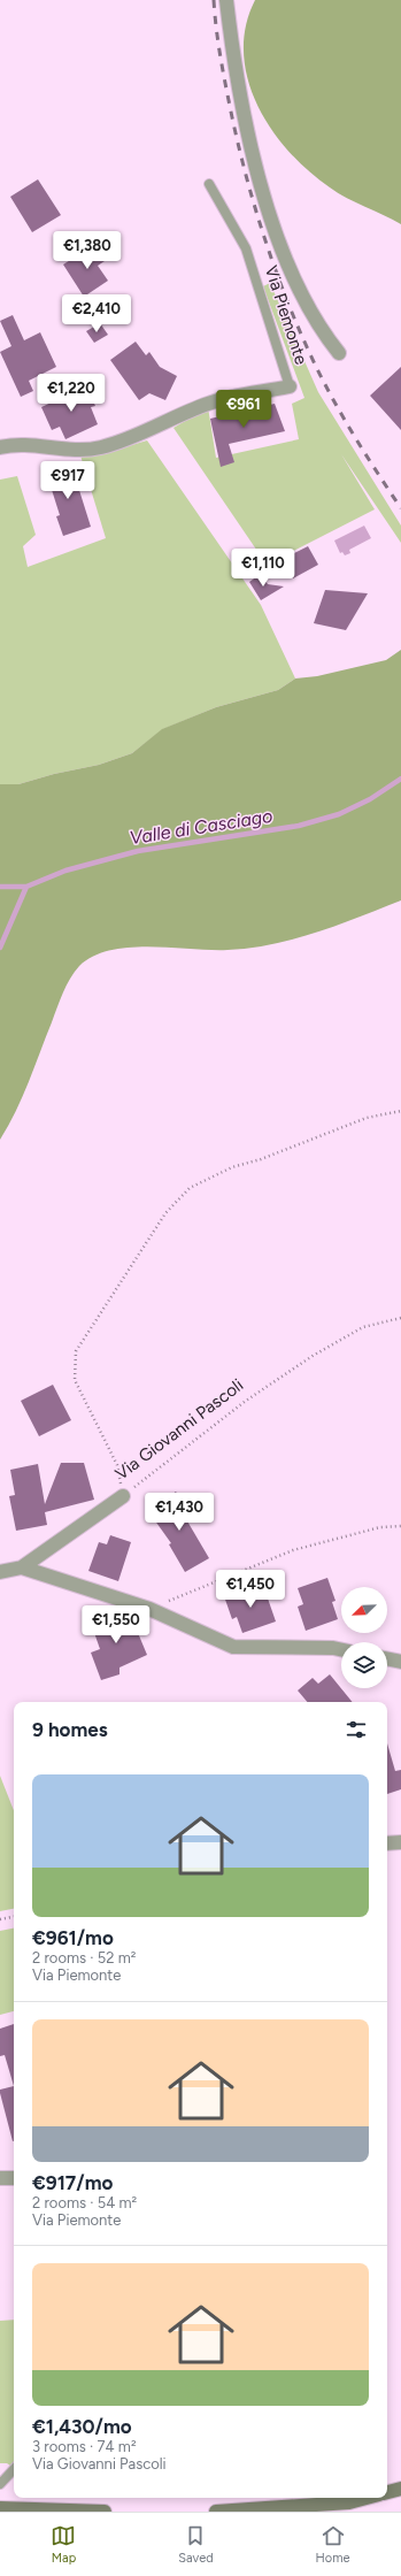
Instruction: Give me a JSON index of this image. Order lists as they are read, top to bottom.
{
  "streets": {
    "street": ["Via Piemonte", "Via Giovanni Pascoli"]
  },
  "water": ["Valle di Casciago"],
  "north": "bottom left",
  "page": {
    "price": [
      "€1,380",
      "€2,410",
      "€1,220",
      "€961",
      "€917",
      "€1,110",
      "€1,430",
      "€1,450",
      "€1,550"
    ],
    "heading": "9 homes",
    "list": [
      {
        "name": "€961/mo",
        "note": "2 rooms · 52 m² · Via Piemonte"
      },
      {
        "name": "€917/mo",
        "note": "2 rooms · 54 m² · Via Piemonte"
      },
      {
        "name": "€1,430/mo",
        "note": "3 rooms · 74 m² · Via Giovanni Pascoli"
      }
    ],
    "tabs": ["Map", "Saved", "Home"]
  }
}
